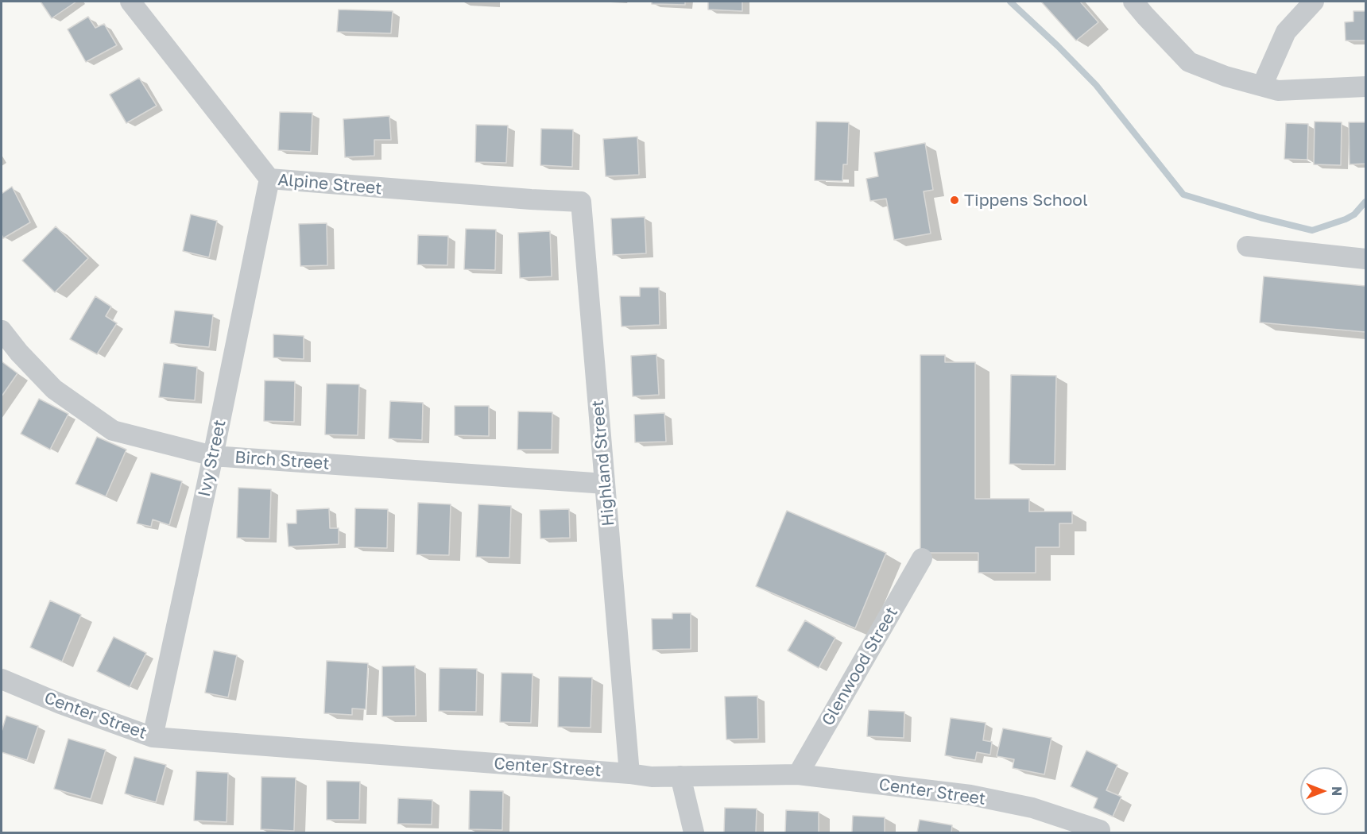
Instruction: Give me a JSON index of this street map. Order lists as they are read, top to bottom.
{
  "streets": {
    "street": [
      "Alpine Street",
      "Ivy Street",
      "Birch Street",
      "Highland Street",
      "Glenwood Street",
      "Center Street"
    ]
  },
  "crossings": [
    ["Alpine Street", "Ivy Street"],
    ["Alpine Street", "Highland Street"],
    ["Ivy Street", "Birch Street"],
    ["Ivy Street", "Center Street"],
    ["Birch Street", "Highland Street"],
    ["Highland Street", "Center Street"],
    ["Glenwood Street", "Center Street"]
  ],
  "places": ["Tippens School"],
  "north": "right"
}
